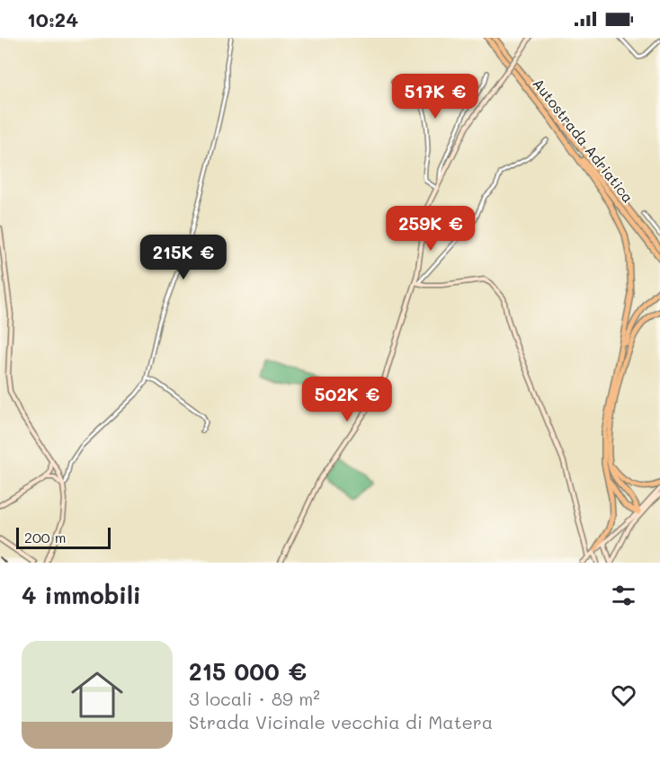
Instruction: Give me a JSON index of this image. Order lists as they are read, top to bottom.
{
  "streets": {
    "highway": ["Autostrada Adriatica"]
  },
  "scale_bar": "200 m",
  "page": {
    "status": "10:24",
    "price": [
      "517K €",
      "259K €",
      "215K €",
      "502K €"
    ],
    "scale": "200 m",
    "heading": "4 immobili",
    "list": [
      {
        "name": "215 000 €",
        "note": "3 locali · 89 m² · Strada Vicinale vecchia di Matera"
      }
    ]
  }
}
